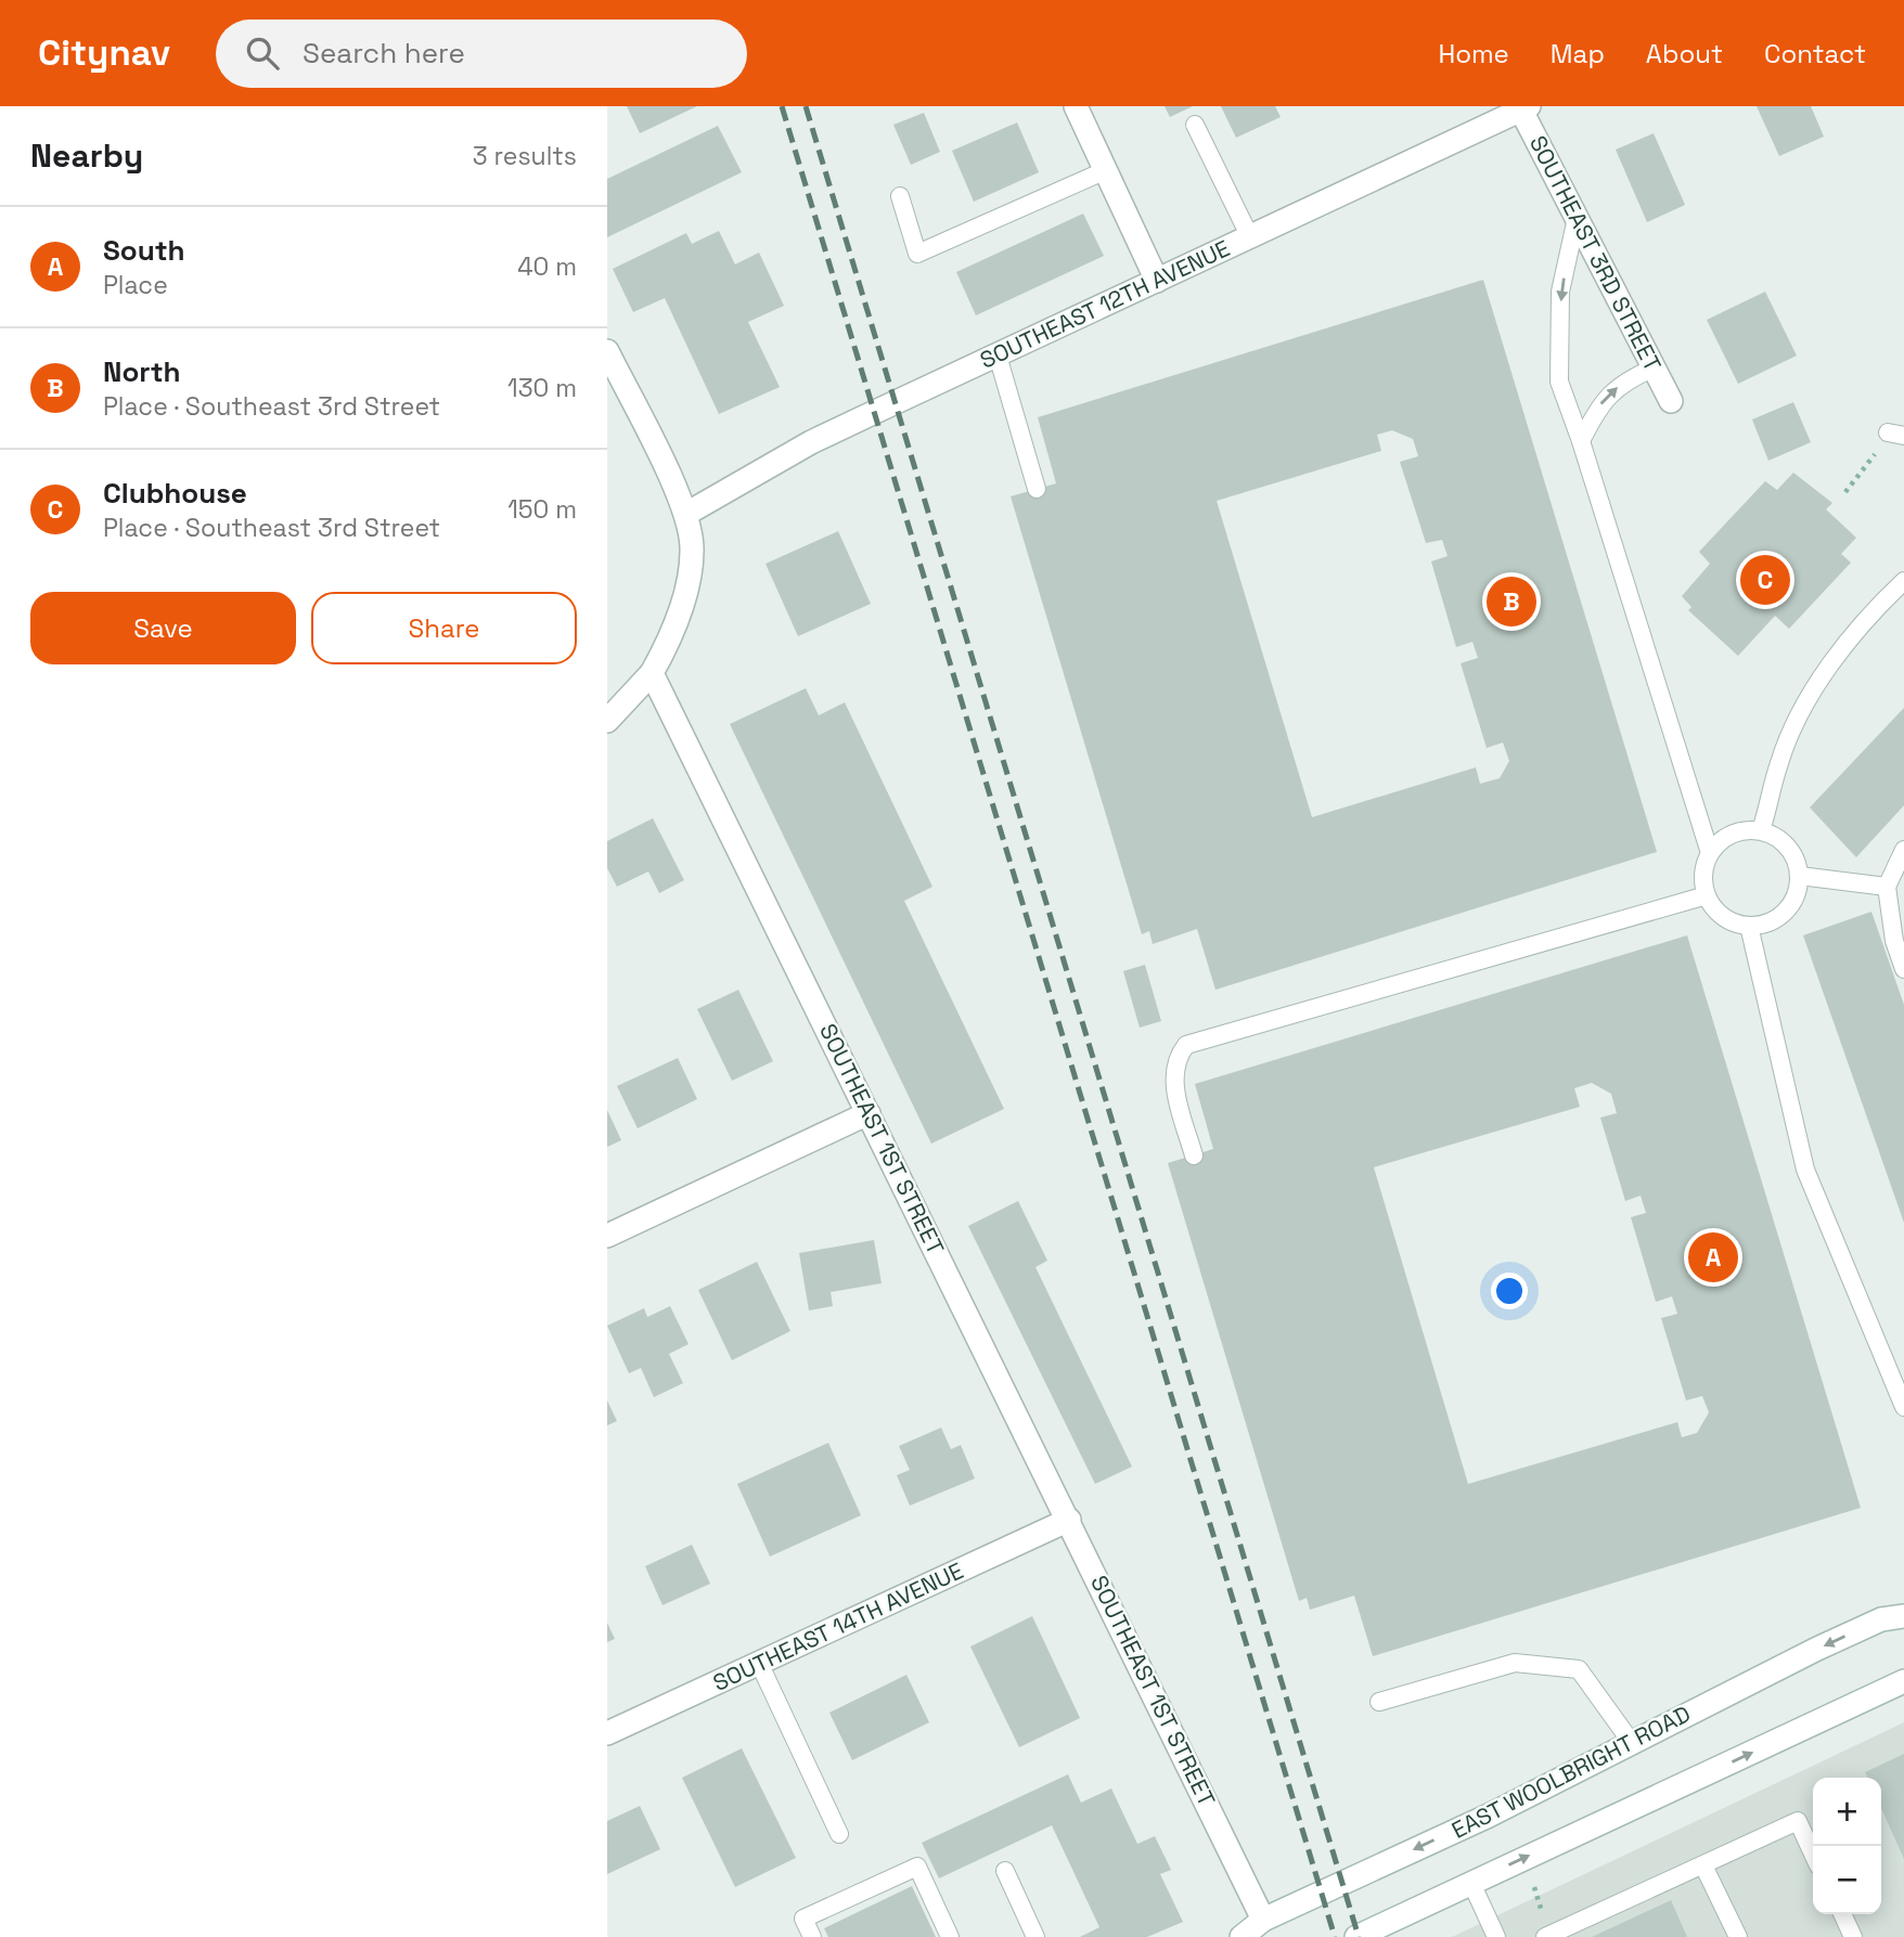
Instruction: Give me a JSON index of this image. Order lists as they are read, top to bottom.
{
  "streets": {
    "street": [
      "SOUTHEAST 3RD STREET",
      "SOUTHEAST 12TH AVENUE",
      "SOUTHEAST 1ST STREET",
      "SOUTHEAST 14TH AVENUE",
      "EAST WOOLBRIGHT ROAD"
    ]
  },
  "crossings": [
    ["SOUTHEAST 3RD STREET", "SOUTHEAST 12TH AVENUE"],
    ["SOUTHEAST 1ST STREET", "SOUTHEAST 14TH AVENUE"],
    ["SOUTHEAST 1ST STREET", "EAST WOOLBRIGHT ROAD"]
  ],
  "page": {
    "header": "Citynav",
    "search": "Search here",
    "nav": [
      "Home",
      "Map",
      "About",
      "Contact"
    ],
    "heading": ["Nearby", "3 results"],
    "list": [
      {
        "mark": "A",
        "name": "South",
        "note": "Place",
        "value": "40 m"
      },
      {
        "mark": "B",
        "name": "North",
        "note": "Place · Southeast 3rd Street",
        "value": "130 m"
      },
      {
        "mark": "C",
        "name": "Clubhouse",
        "note": "Place · Southeast 3rd Street",
        "value": "150 m"
      }
    ],
    "pins": ["C", "B", "A"],
    "buttons": ["Save", "Share"],
    "map_buttons": ["+", "−"]
  }
}
